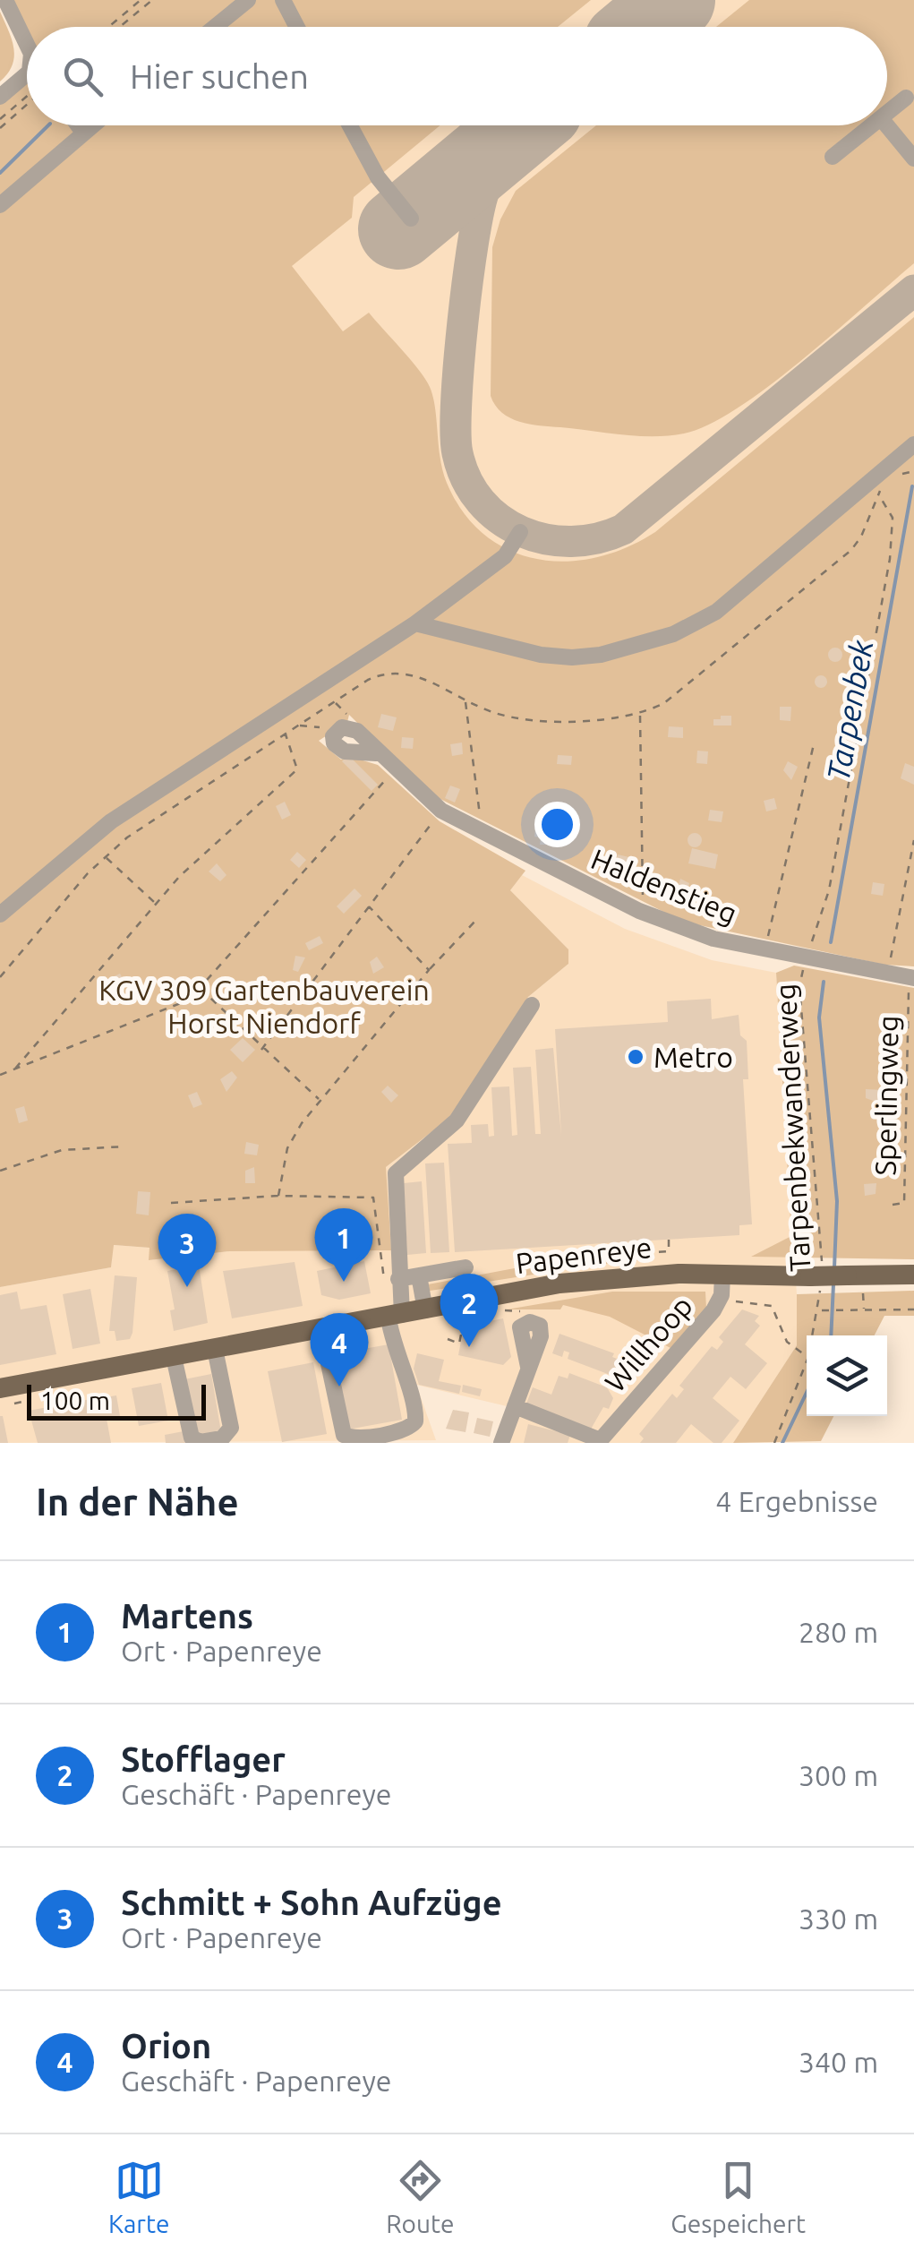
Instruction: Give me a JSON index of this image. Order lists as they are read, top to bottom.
{
  "streets": {
    "main road": ["Papenreye"],
    "street": ["Haldenstieg", "Willhoop"],
    "path": ["Sperlingweg", "Tarpenbekwanderweg"]
  },
  "crossings": [
    ["Haldenstieg", "Sperlingweg"],
    ["Haldenstieg", "Tarpenbekwanderweg"],
    ["Tarpenbekwanderweg", "Papenreye"],
    ["Papenreye", "Willhoop"]
  ],
  "water": ["Tarpenbek"],
  "parks": ["KGV 309 Gartenbauverein Horst Niendorf"],
  "places": ["Metro"],
  "scale_bar": "100 m",
  "page": {
    "search": "Hier suchen",
    "pins": [
      "1",
      "3",
      "2",
      "4"
    ],
    "scale": "100 m",
    "heading": ["In der Nähe", "4 Ergebnisse"],
    "list": [
      {
        "mark": "1",
        "name": "Martens",
        "note": "Ort · Papenreye",
        "value": "280 m"
      },
      {
        "mark": "2",
        "name": "Stofflager",
        "note": "Geschäft · Papenreye",
        "value": "300 m"
      },
      {
        "mark": "3",
        "name": "Schmitt + Sohn Aufzüge",
        "note": "Ort · Papenreye",
        "value": "330 m"
      },
      {
        "mark": "4",
        "name": "Orion",
        "note": "Geschäft · Papenreye",
        "value": "340 m"
      }
    ],
    "nav": ["Karte", "Route", "Gespeichert"]
  }
}
